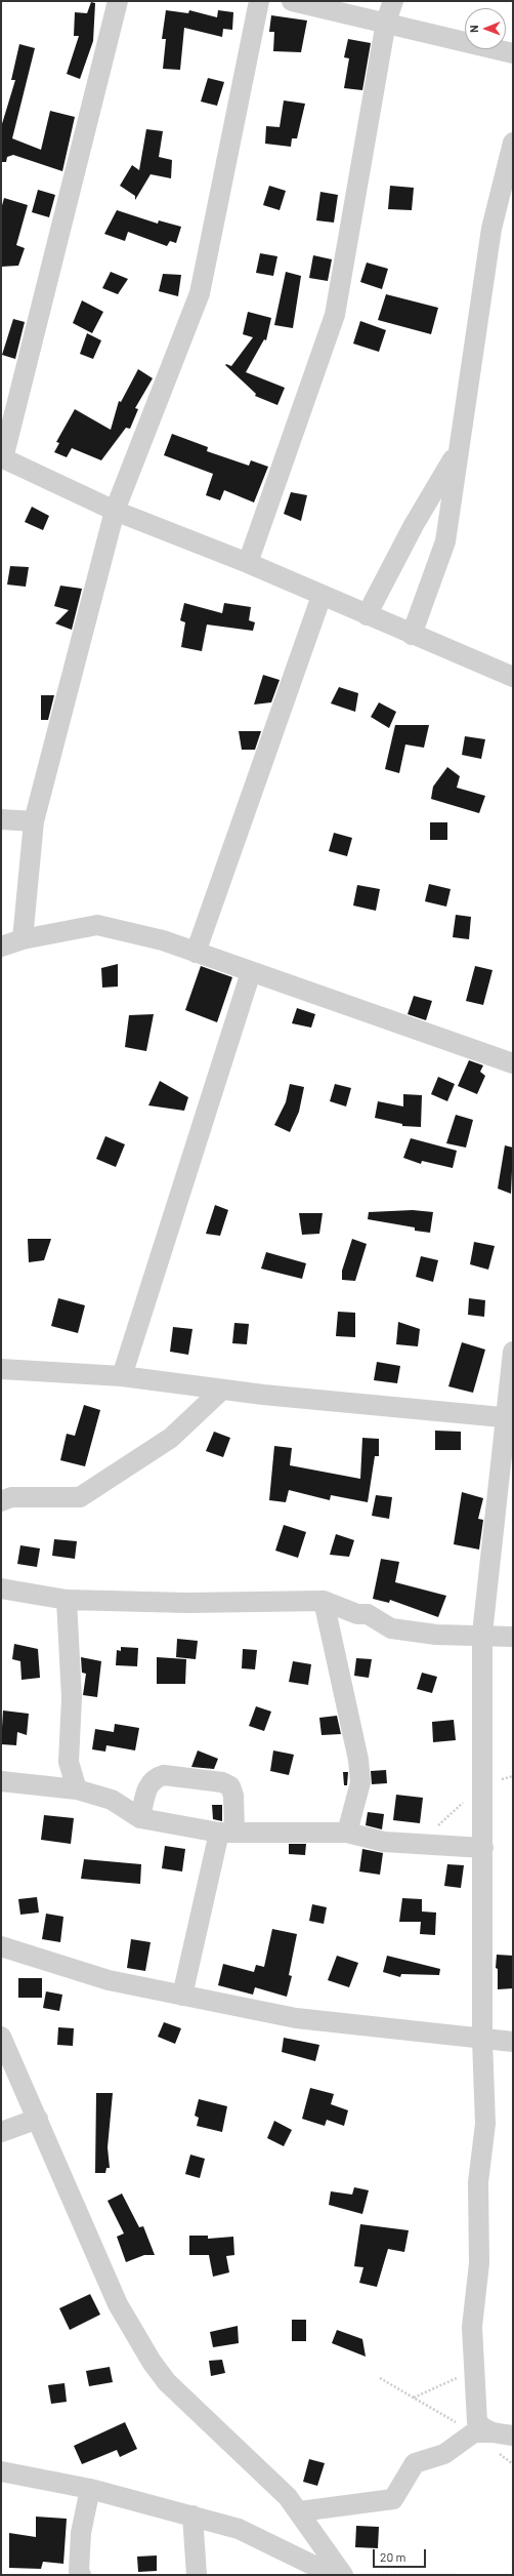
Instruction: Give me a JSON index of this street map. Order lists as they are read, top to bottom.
{
  "scale_bar": "20 m",
  "north": "left"
}
